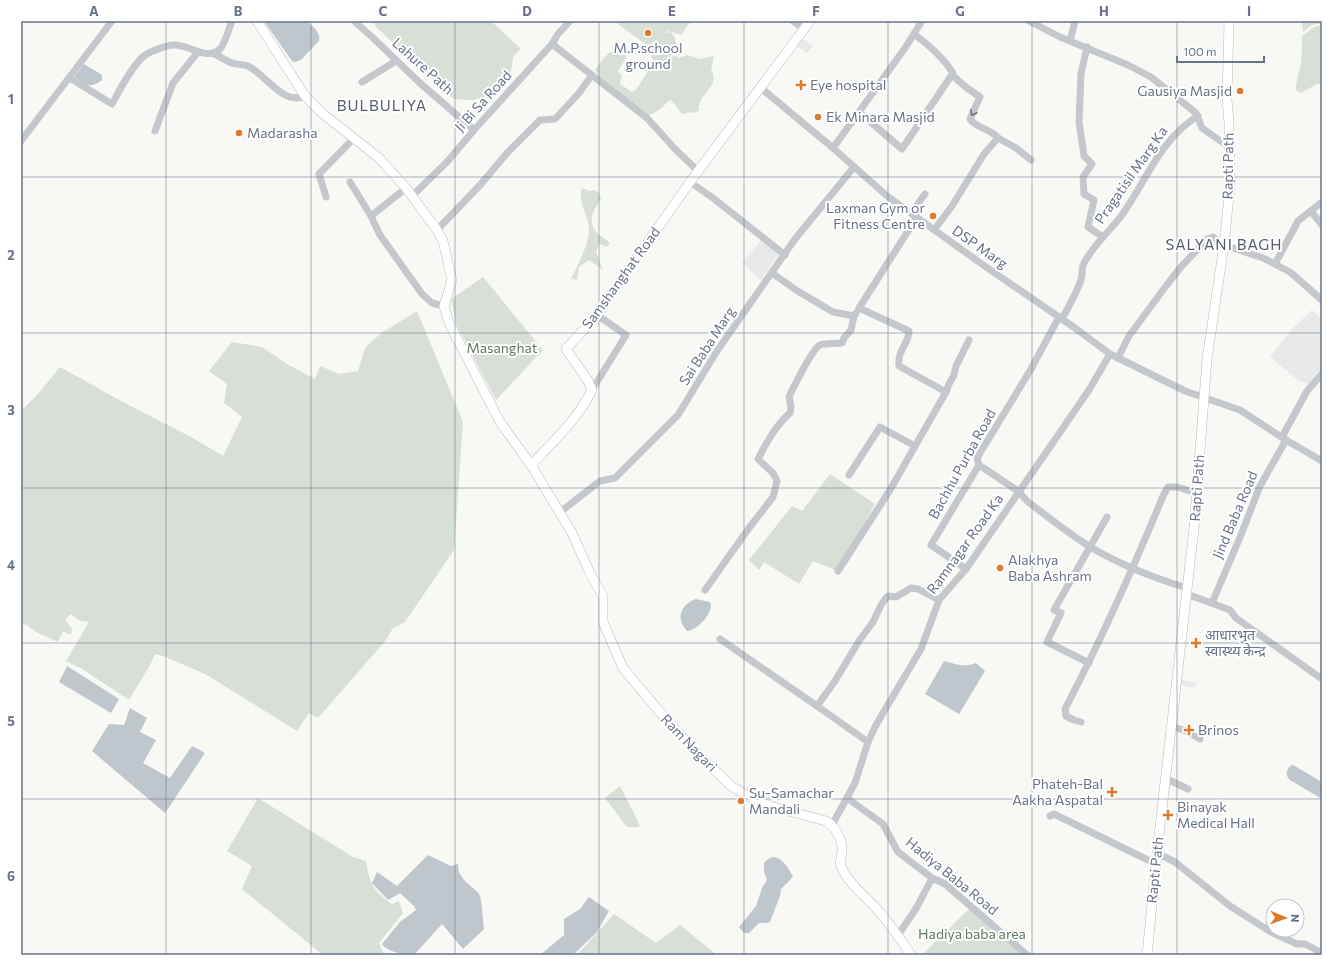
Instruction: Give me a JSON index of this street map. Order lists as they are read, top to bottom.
{
  "streets": {
    "main road": ["Rapti Path", "Samshanghat Road", "Ram Nagari"],
    "street": [
      "Lahure Path",
      "Ji Bi Sa Road",
      "Pragatisil Marg Ka",
      "DSP Marg",
      "Sai Baba Marg",
      "Bachhu Purba Road",
      "Jind Baba Road",
      "Ramnagar Road Ka",
      "Hadiya Baba Road"
    ]
  },
  "crossings": [
    ["Lahure Path", "Ji Bi Sa Road"],
    ["Rapti Path", "DSP Marg"],
    ["Pragatisil Marg Ka", "DSP Marg"],
    ["Pragatisil Marg Ka", "Bachhu Purba Road"],
    ["DSP Marg", "Samshanghat Road"],
    ["DSP Marg", "Sai Baba Marg"],
    ["DSP Marg", "Bachhu Purba Road"],
    ["DSP Marg", "Jind Baba Road"],
    ["DSP Marg", "Ramnagar Road Ka"],
    ["Sai Baba Marg", "Ram Nagari"],
    ["Bachhu Purba Road", "Ramnagar Road Ka"],
    ["Ramnagar Road Ka", "Ram Nagari"],
    ["Ramnagar Road Ka", "Hadiya Baba Road"]
  ],
  "districts": ["BULBULIYA", "SALYANI BAGH"],
  "parks": ["Masanghat", "Hadiya baba area"],
  "places": {
    "other": [
      "M.P.school ground",
      "Gausiya Masjid",
      "Ek Minara Masjid",
      "Madarasha",
      "Laxman Gym or Fitness Centre",
      "Alakhya Baba Ashram",
      "Su-Samachar Mandali"
    ],
    "health": [
      "Eye hospital",
      "आधारभुत स्वास्थ्य केन्द्र",
      "Brinos",
      "Phateh-Bal Aakha Aspatal",
      "Binayak Medical Hall"
    ]
  },
  "scale_bar": "100 m",
  "north": "right",
  "grid": {
    "columns": [
      "A",
      "B",
      "C",
      "D",
      "E",
      "F",
      "G",
      "H",
      "I"
    ],
    "rows": [
      "1",
      "2",
      "3",
      "4",
      "5",
      "6"
    ]
  }
}
